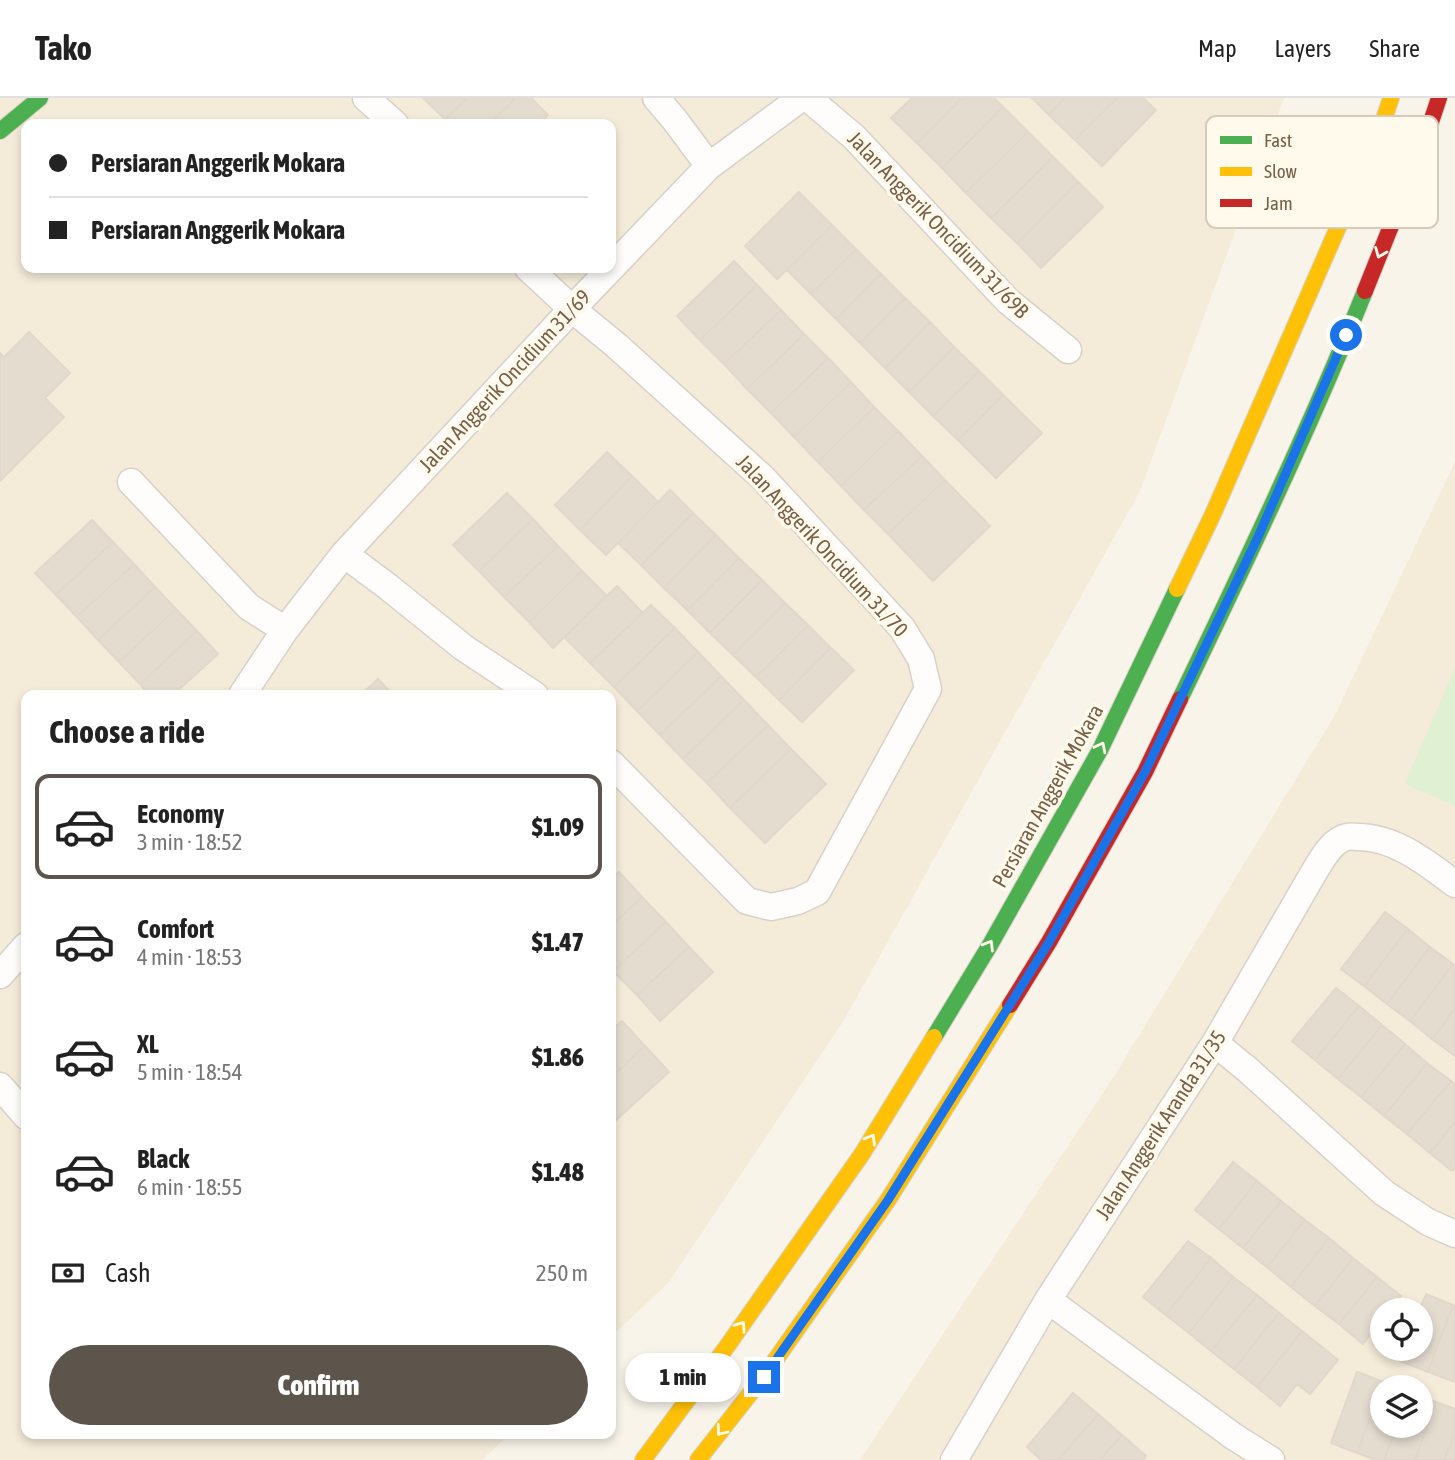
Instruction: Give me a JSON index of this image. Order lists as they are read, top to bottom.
{
  "streets": {
    "main road": ["Persiaran Anggerik Mokara"],
    "street": [
      "Jalan Anggerik Oncidium 31/69B",
      "Jalan Anggerik Oncidium 31/69",
      "Jalan Anggerik Oncidium 31/70",
      "Jalan Anggerik Aranda 31/35"
    ]
  },
  "crossings": [
    ["Jalan Anggerik Oncidium 31/69", "Jalan Anggerik Oncidium 31/70"]
  ],
  "legend": ["Fast", "Slow", "Jam"],
  "page": {
    "header": "Tako",
    "nav": ["Map", "Layers", "Share"],
    "banner": ["Persiaran Anggerik Mokara", "Persiaran Anggerik Mokara"],
    "heading": "Choose a ride",
    "list": [
      {
        "name": "Economy",
        "note": "3 min · 18:52",
        "value": "$1.09"
      },
      {
        "name": "Comfort",
        "note": "4 min · 18:53",
        "value": "$1.47"
      },
      {
        "name": "XL",
        "note": "5 min · 18:54",
        "value": "$1.86"
      },
      {
        "name": "Black",
        "note": "6 min · 18:55",
        "value": "$1.48"
      }
    ],
    "pay": ["Cash", "250 m"],
    "buttons": "Confirm",
    "bubble": "1 min"
  }
}
